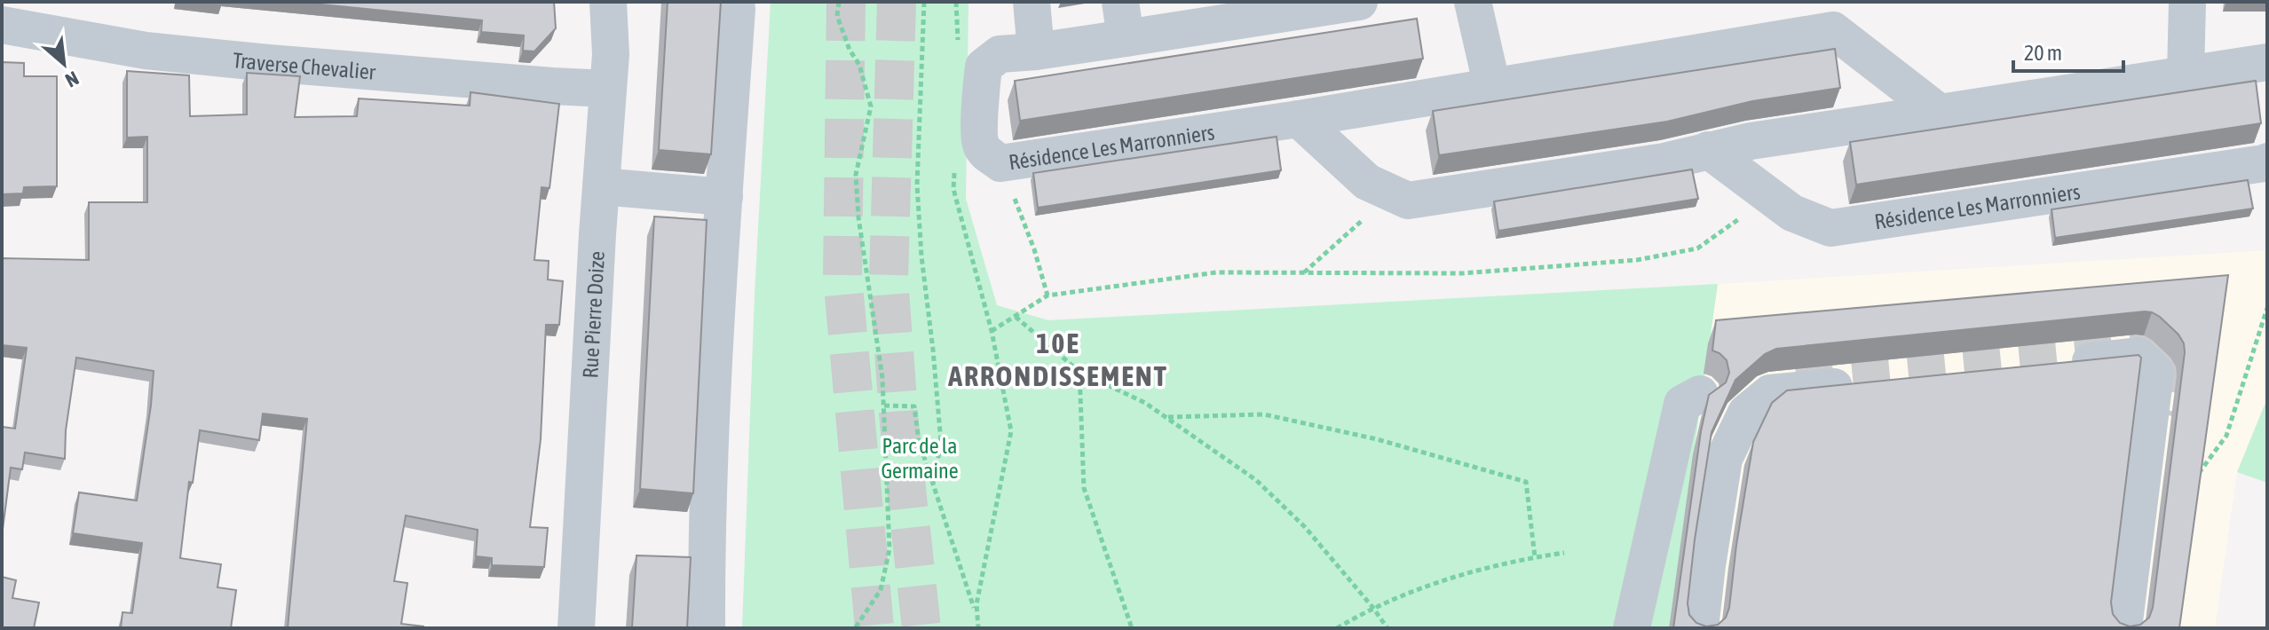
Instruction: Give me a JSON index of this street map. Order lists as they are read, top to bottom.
{
  "streets": {
    "street": ["Traverse Chevalier", "Résidence Les Marronniers", "Rue Pierre Doize"]
  },
  "crossings": [
    ["Traverse Chevalier", "Rue Pierre Doize"]
  ],
  "districts": ["10E ARRONDISSEMENT"],
  "parks": ["Parc de la Germaine"],
  "scale_bar": "20 m",
  "north": "bottom right"
}
